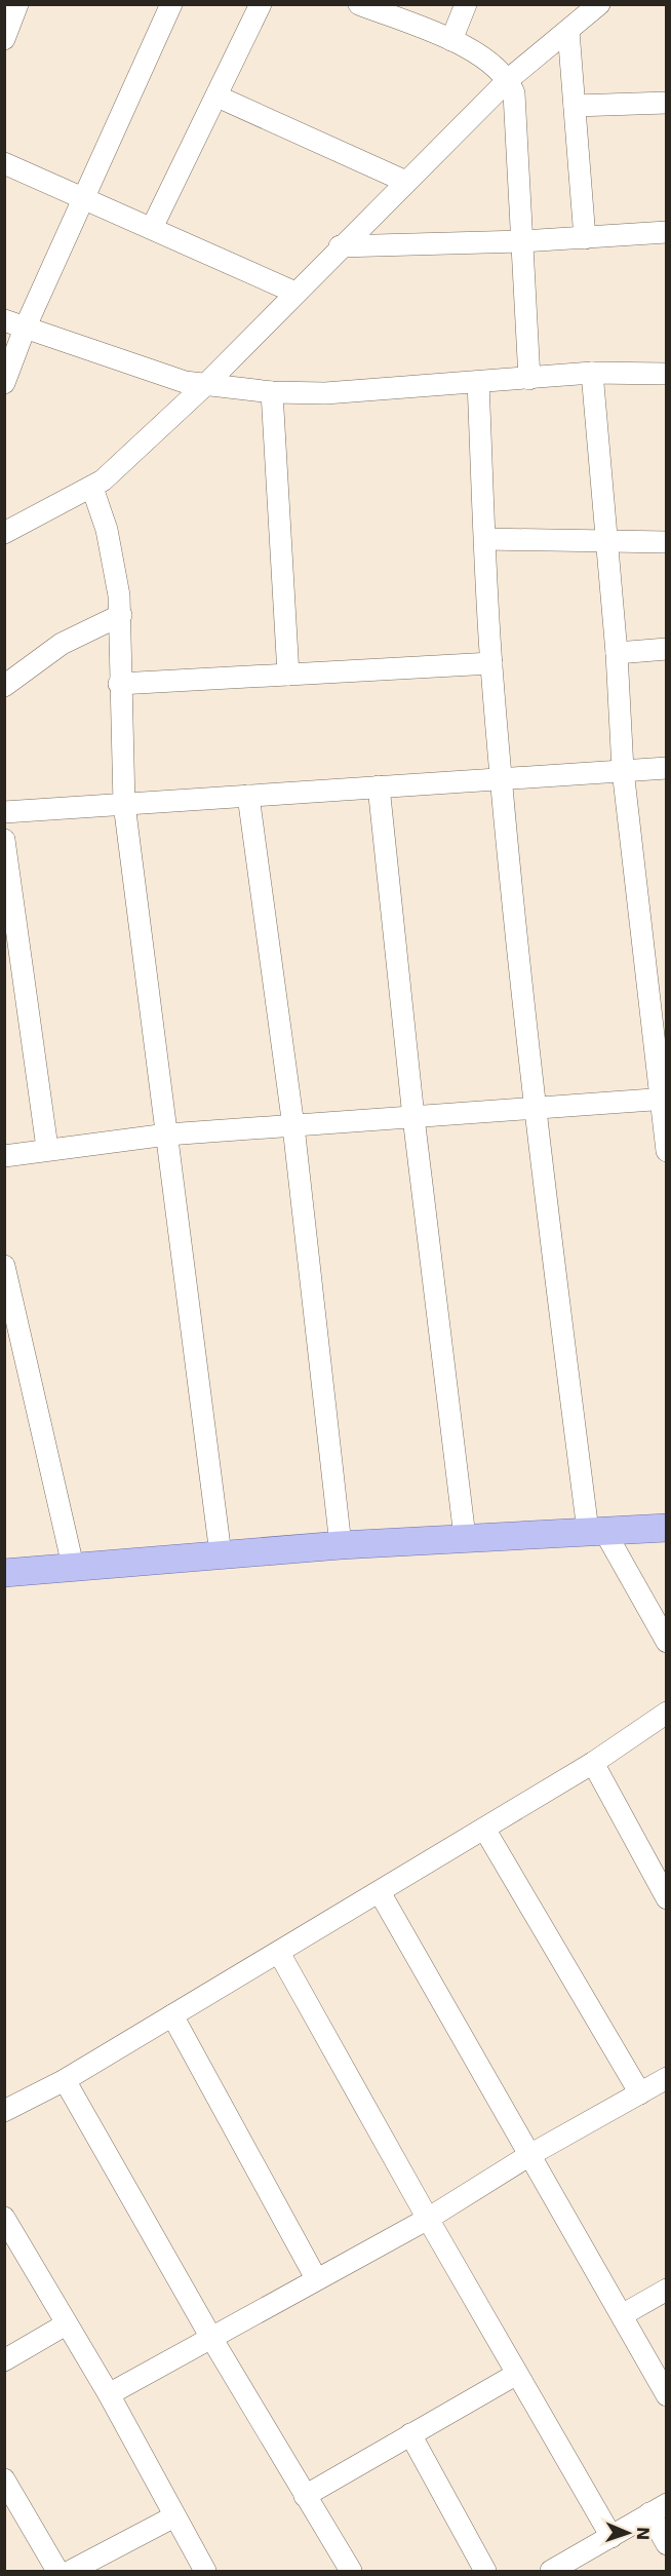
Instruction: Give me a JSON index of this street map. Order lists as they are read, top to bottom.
{
  "north": "right"
}
